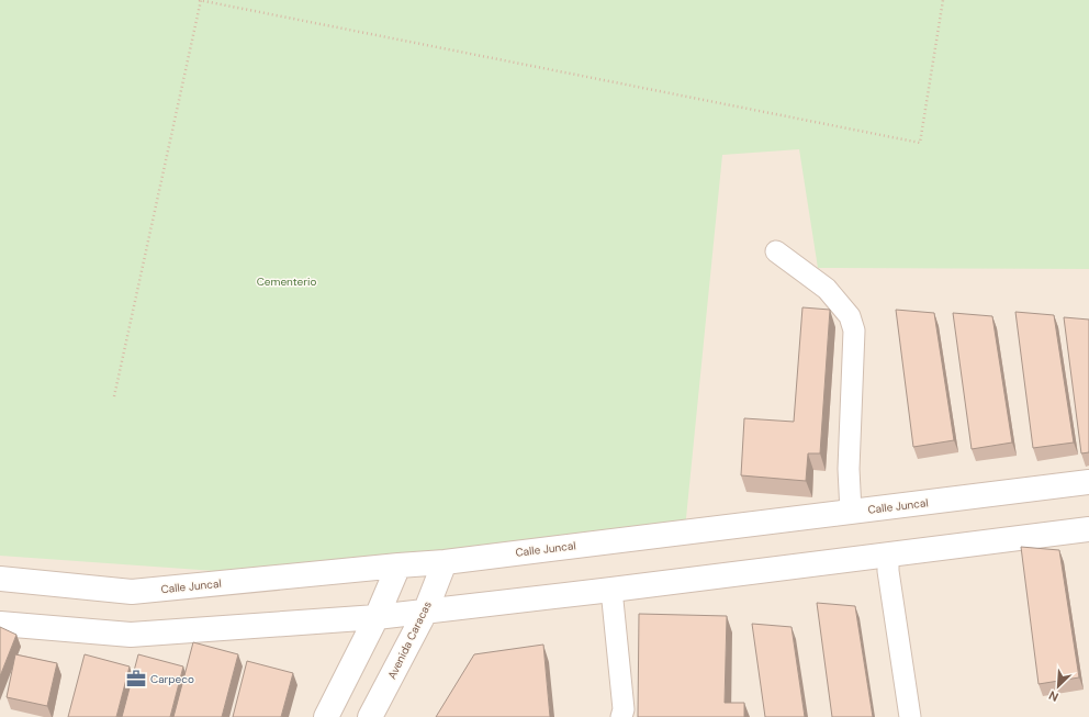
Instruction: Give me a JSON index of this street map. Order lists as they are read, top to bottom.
{
  "streets": {
    "street": ["Calle Juncal", "Avenida Caracas"]
  },
  "crossings": [
    ["Calle Juncal", "Avenida Caracas"]
  ],
  "parks": ["Cementerio"],
  "places": {
    "office": ["Carpeco"]
  },
  "north": "bottom left"
}
